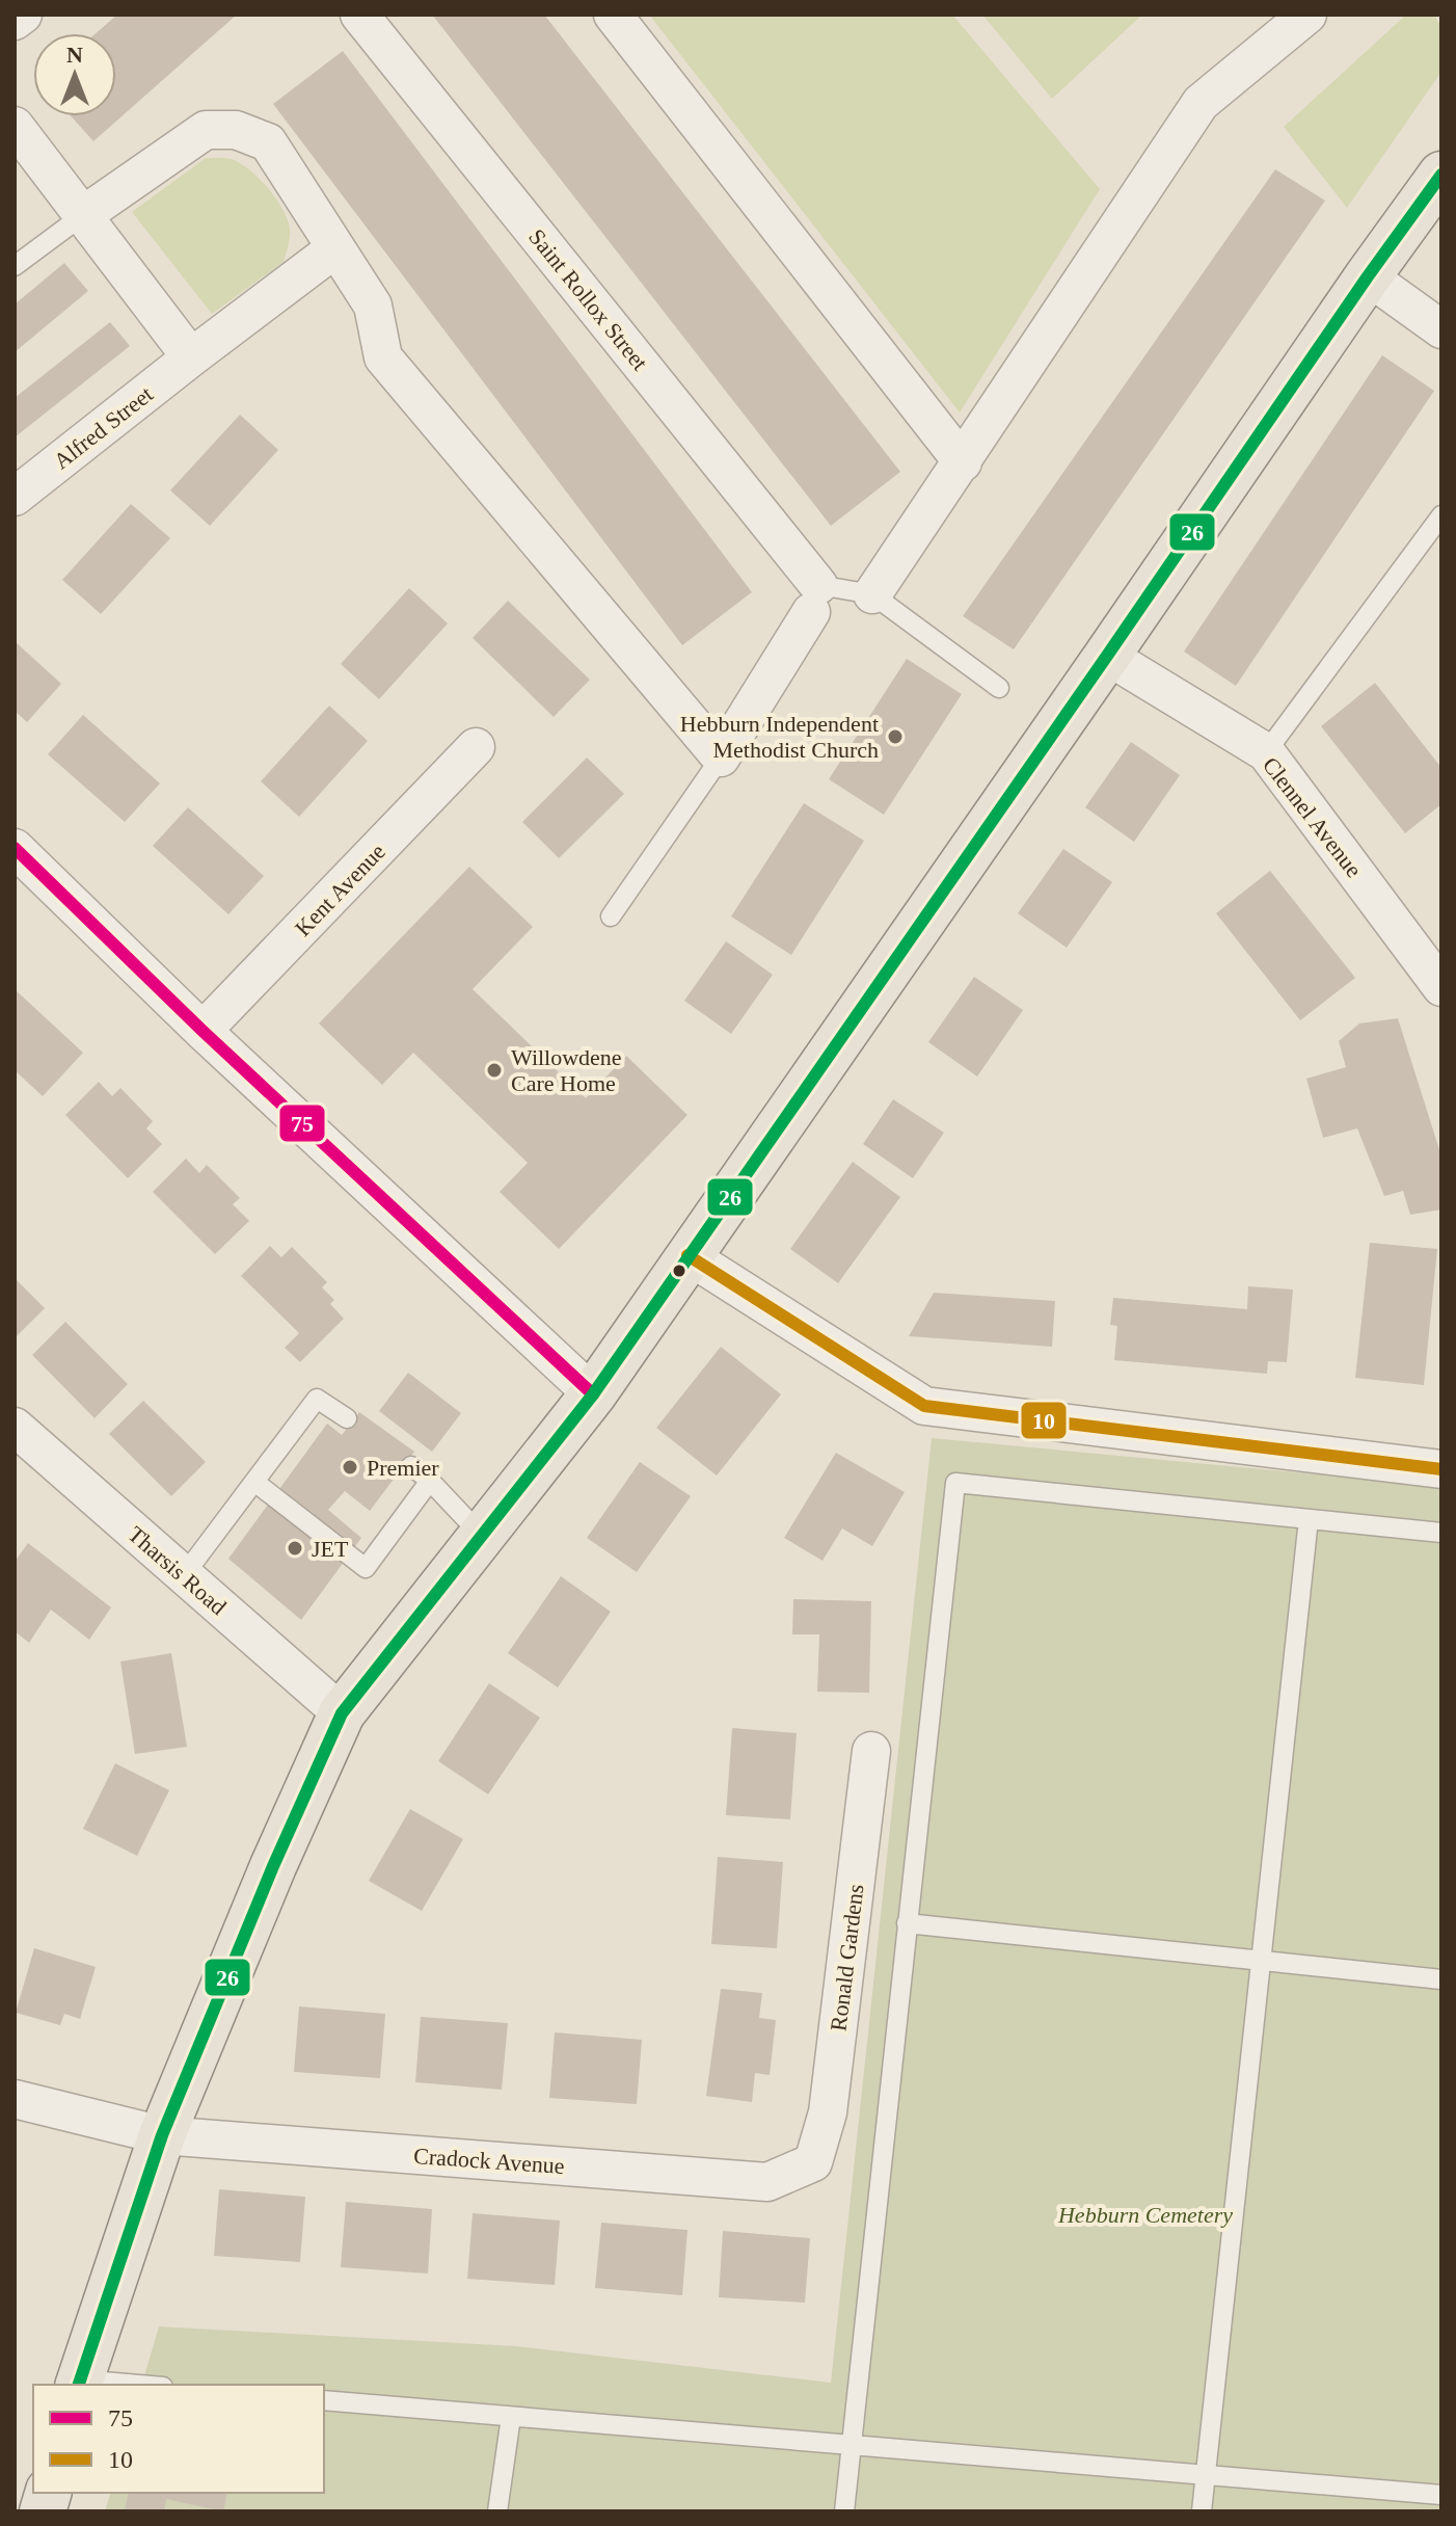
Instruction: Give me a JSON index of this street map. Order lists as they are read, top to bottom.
{
  "streets": {
    "street": [
      "Saint Rollox Street",
      "Alfred Street",
      "Clennel Avenue",
      "Kent Avenue",
      "Tharsis Road",
      "Ronald Gardens",
      "Cradock Avenue"
    ]
  },
  "crossings": [
    ["Ronald Gardens", "Cradock Avenue"]
  ],
  "parks": ["Hebburn Cemetery"],
  "places": [
    "Hebburn Independent Methodist Church",
    "Willowdene Care Home",
    "Premier",
    "JET"
  ],
  "lines": ["transit line 26", "transit line 75", "transit line 10"],
  "legend": ["75", "10"],
  "north": "top"
}
